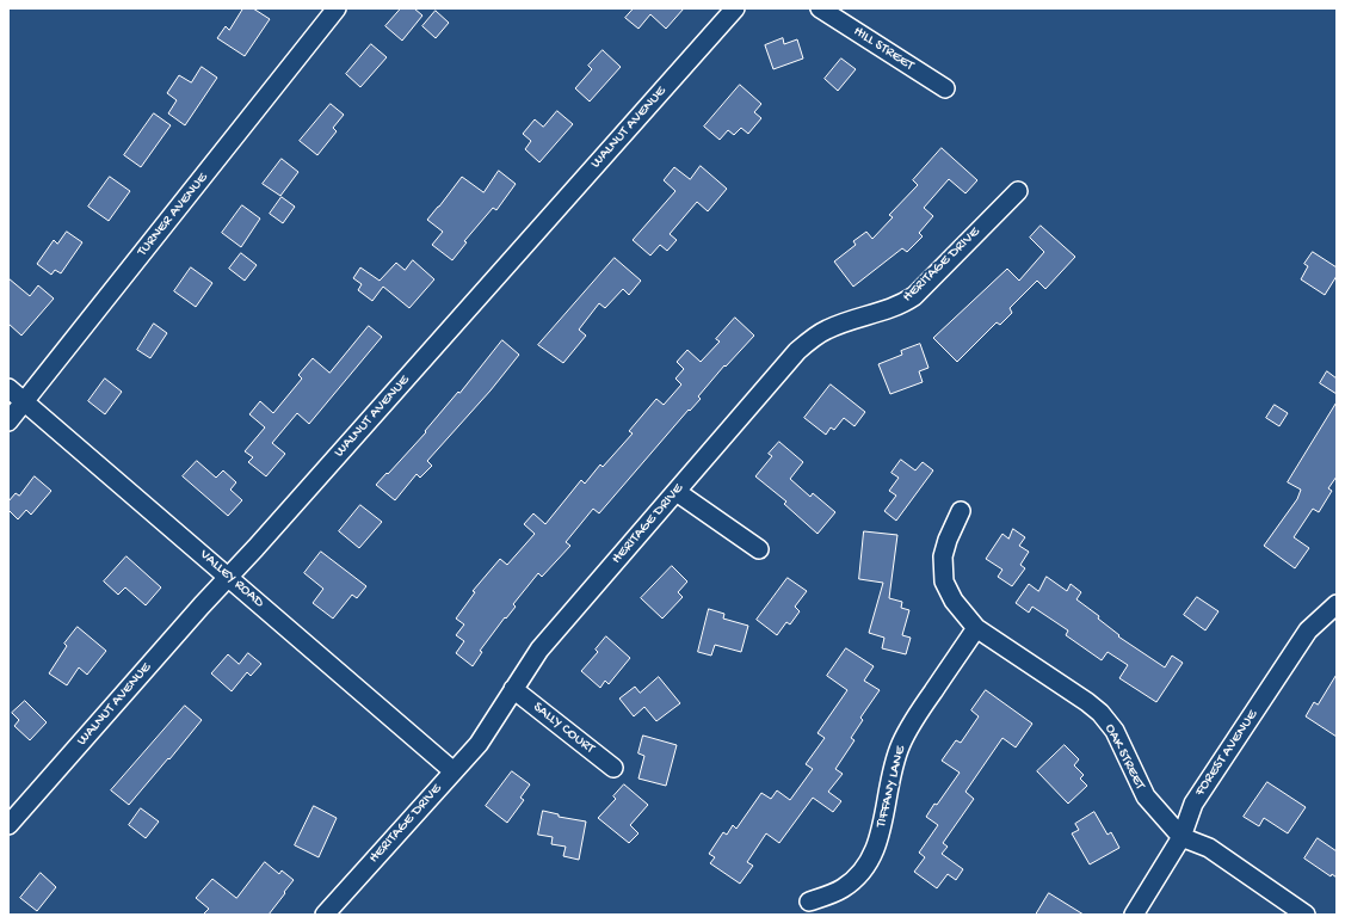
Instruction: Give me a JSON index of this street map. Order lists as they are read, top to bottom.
{
  "streets": {
    "street": [
      "HILL STREET",
      "WALNUT AVENUE",
      "TURNER AVENUE",
      "HERITAGE DRIVE",
      "VALLEY ROAD",
      "SALLY COURT",
      "FOREST AVENUE",
      "OAK STREET",
      "TIFFANY LANE"
    ]
  },
  "crossings": [
    ["WALNUT AVENUE", "VALLEY ROAD"],
    ["TURNER AVENUE", "VALLEY ROAD"],
    ["HERITAGE DRIVE", "VALLEY ROAD"],
    ["HERITAGE DRIVE", "SALLY COURT"],
    ["FOREST AVENUE", "OAK STREET"],
    ["OAK STREET", "TIFFANY LANE"]
  ]
}
